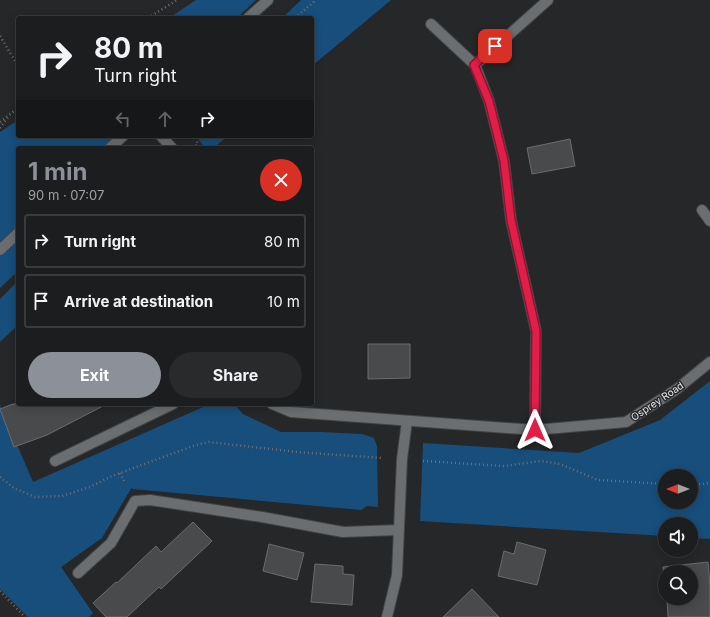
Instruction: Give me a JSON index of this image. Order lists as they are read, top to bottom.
{
  "streets": {
    "street": ["Osprey Road"]
  },
  "north": "left",
  "page": {
    "turn": ["80 m", "Turn right"],
    "heading": ["1 min", "90 m · 07:07"],
    "list": [
      {
        "name": "Turn right",
        "value": "80 m"
      },
      {
        "name": "Arrive at destination",
        "value": "10 m"
      }
    ],
    "buttons": ["Exit", "Share"]
  }
}
